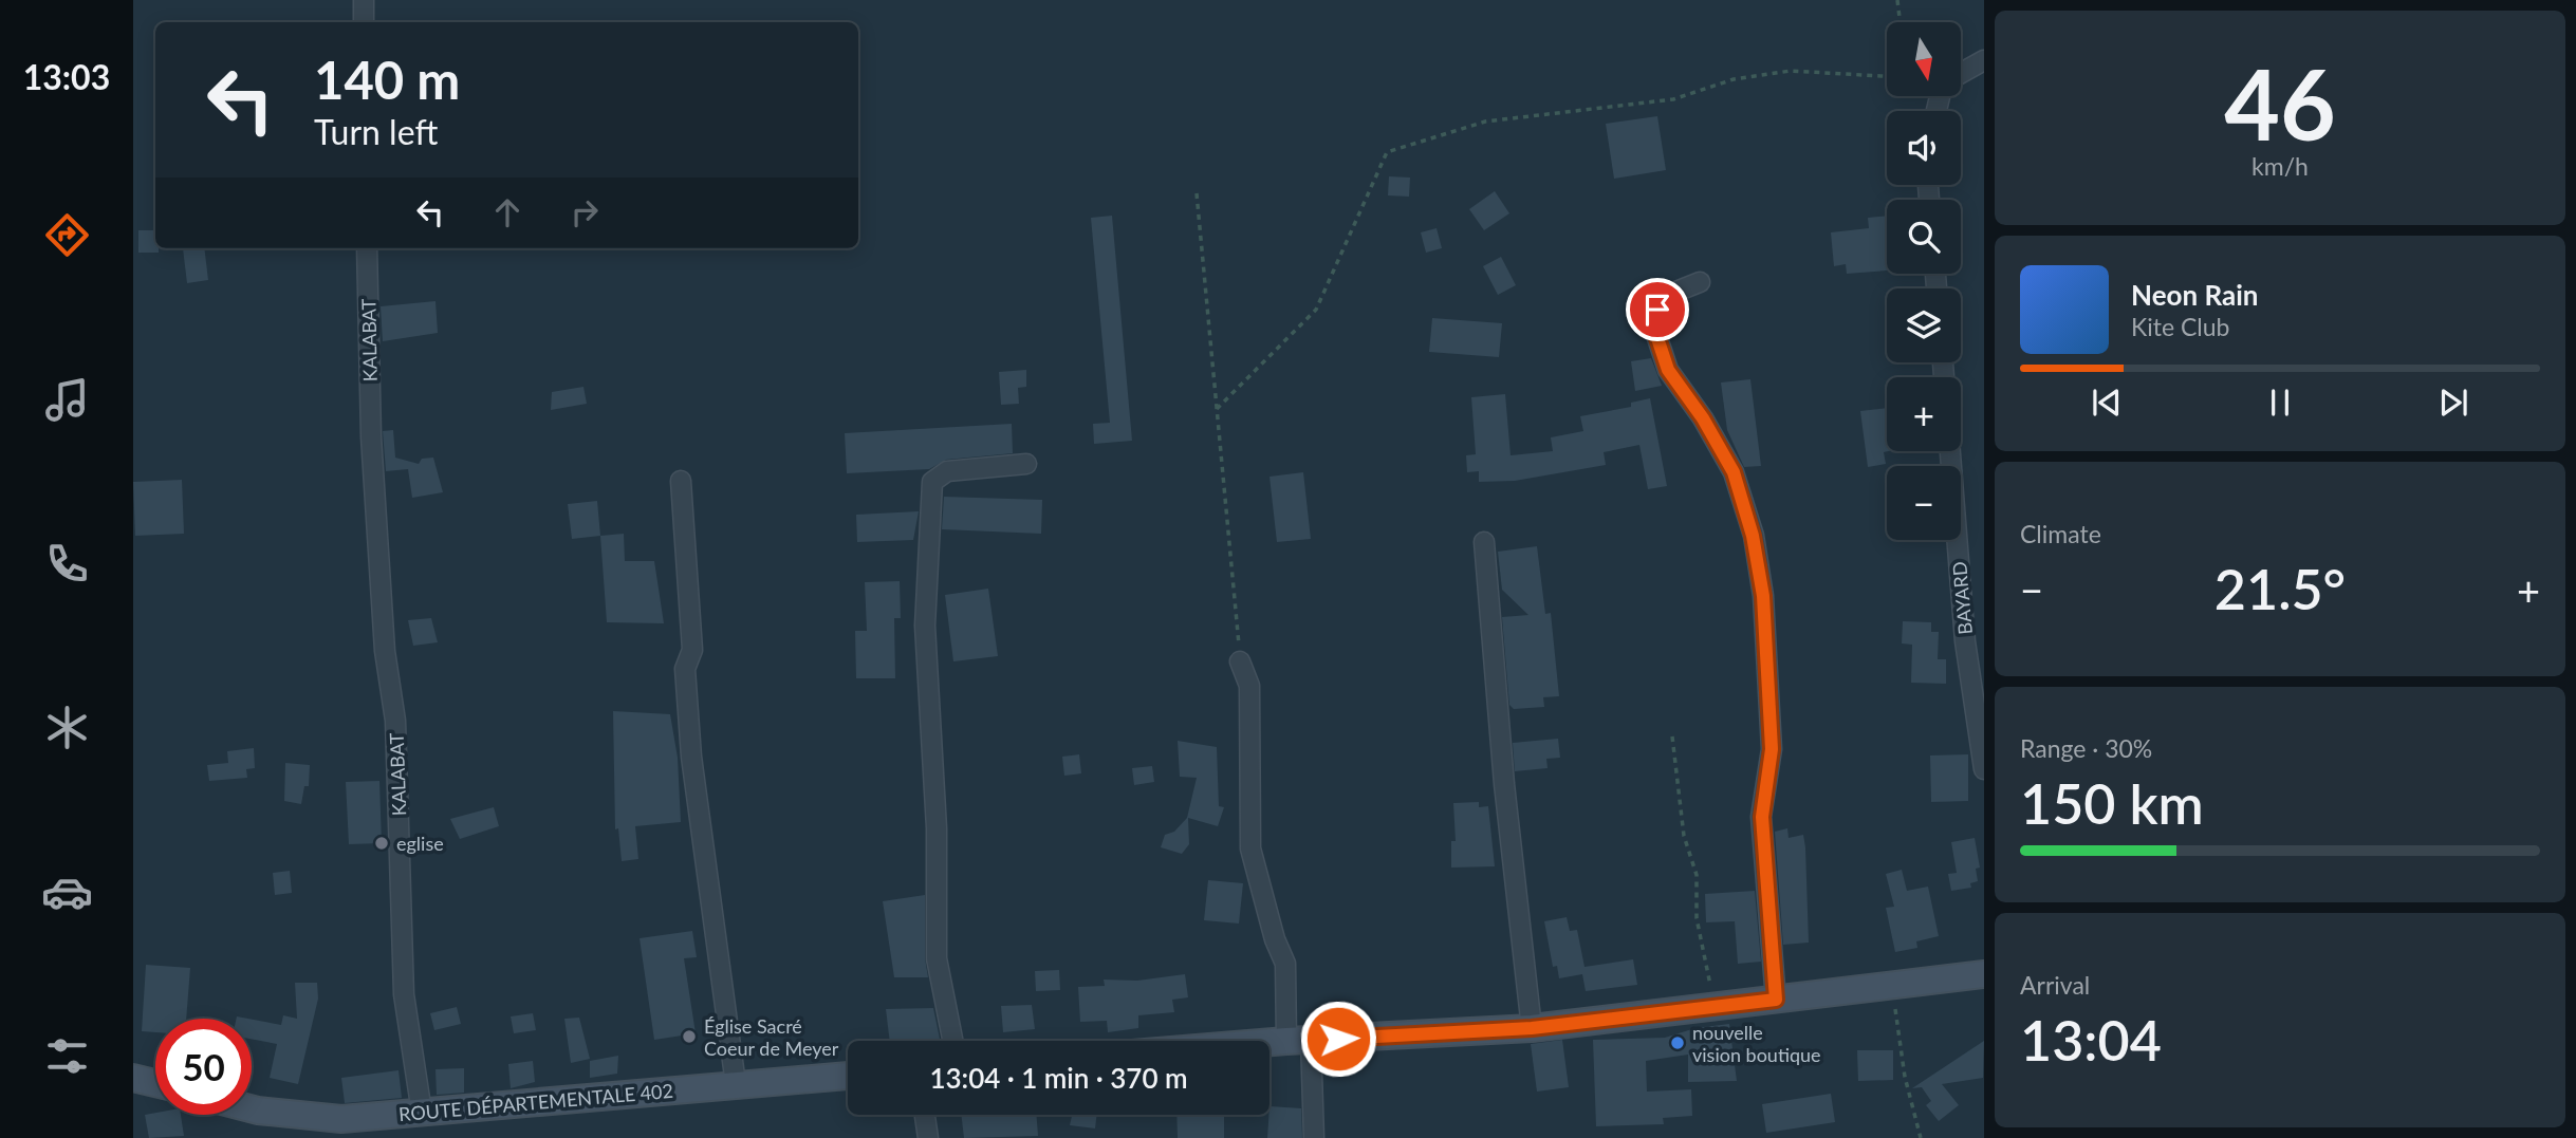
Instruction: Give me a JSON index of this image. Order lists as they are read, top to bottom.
{
  "streets": {
    "main road": ["ROUTE DÉPARTEMENTALE 402"],
    "street": ["KALABAT", "BAYARD"]
  },
  "crossings": [
    ["KALABAT", "ROUTE DÉPARTEMENTALE 402"]
  ],
  "places": ["eglise", "Église Sacré Coeur de Meyer", "nouvelle vision boutique"],
  "north": "bottom",
  "page": {
    "tabs": "13:03",
    "tile": [
      ["46", "km/h"],
      "Climate",
      ["Range · 30%", "150 km"],
      ["Arrival", "13:04"]
    ],
    "map_buttons": ["+", "−"],
    "turn": ["140 m", "Turn left"],
    "song": ["Neon Rain", "Kite Club"],
    "heat": ["−", "21.5°", "+"],
    "limit": "50",
    "trip": "13:04 · 1 min · 370 m"
  }
}
